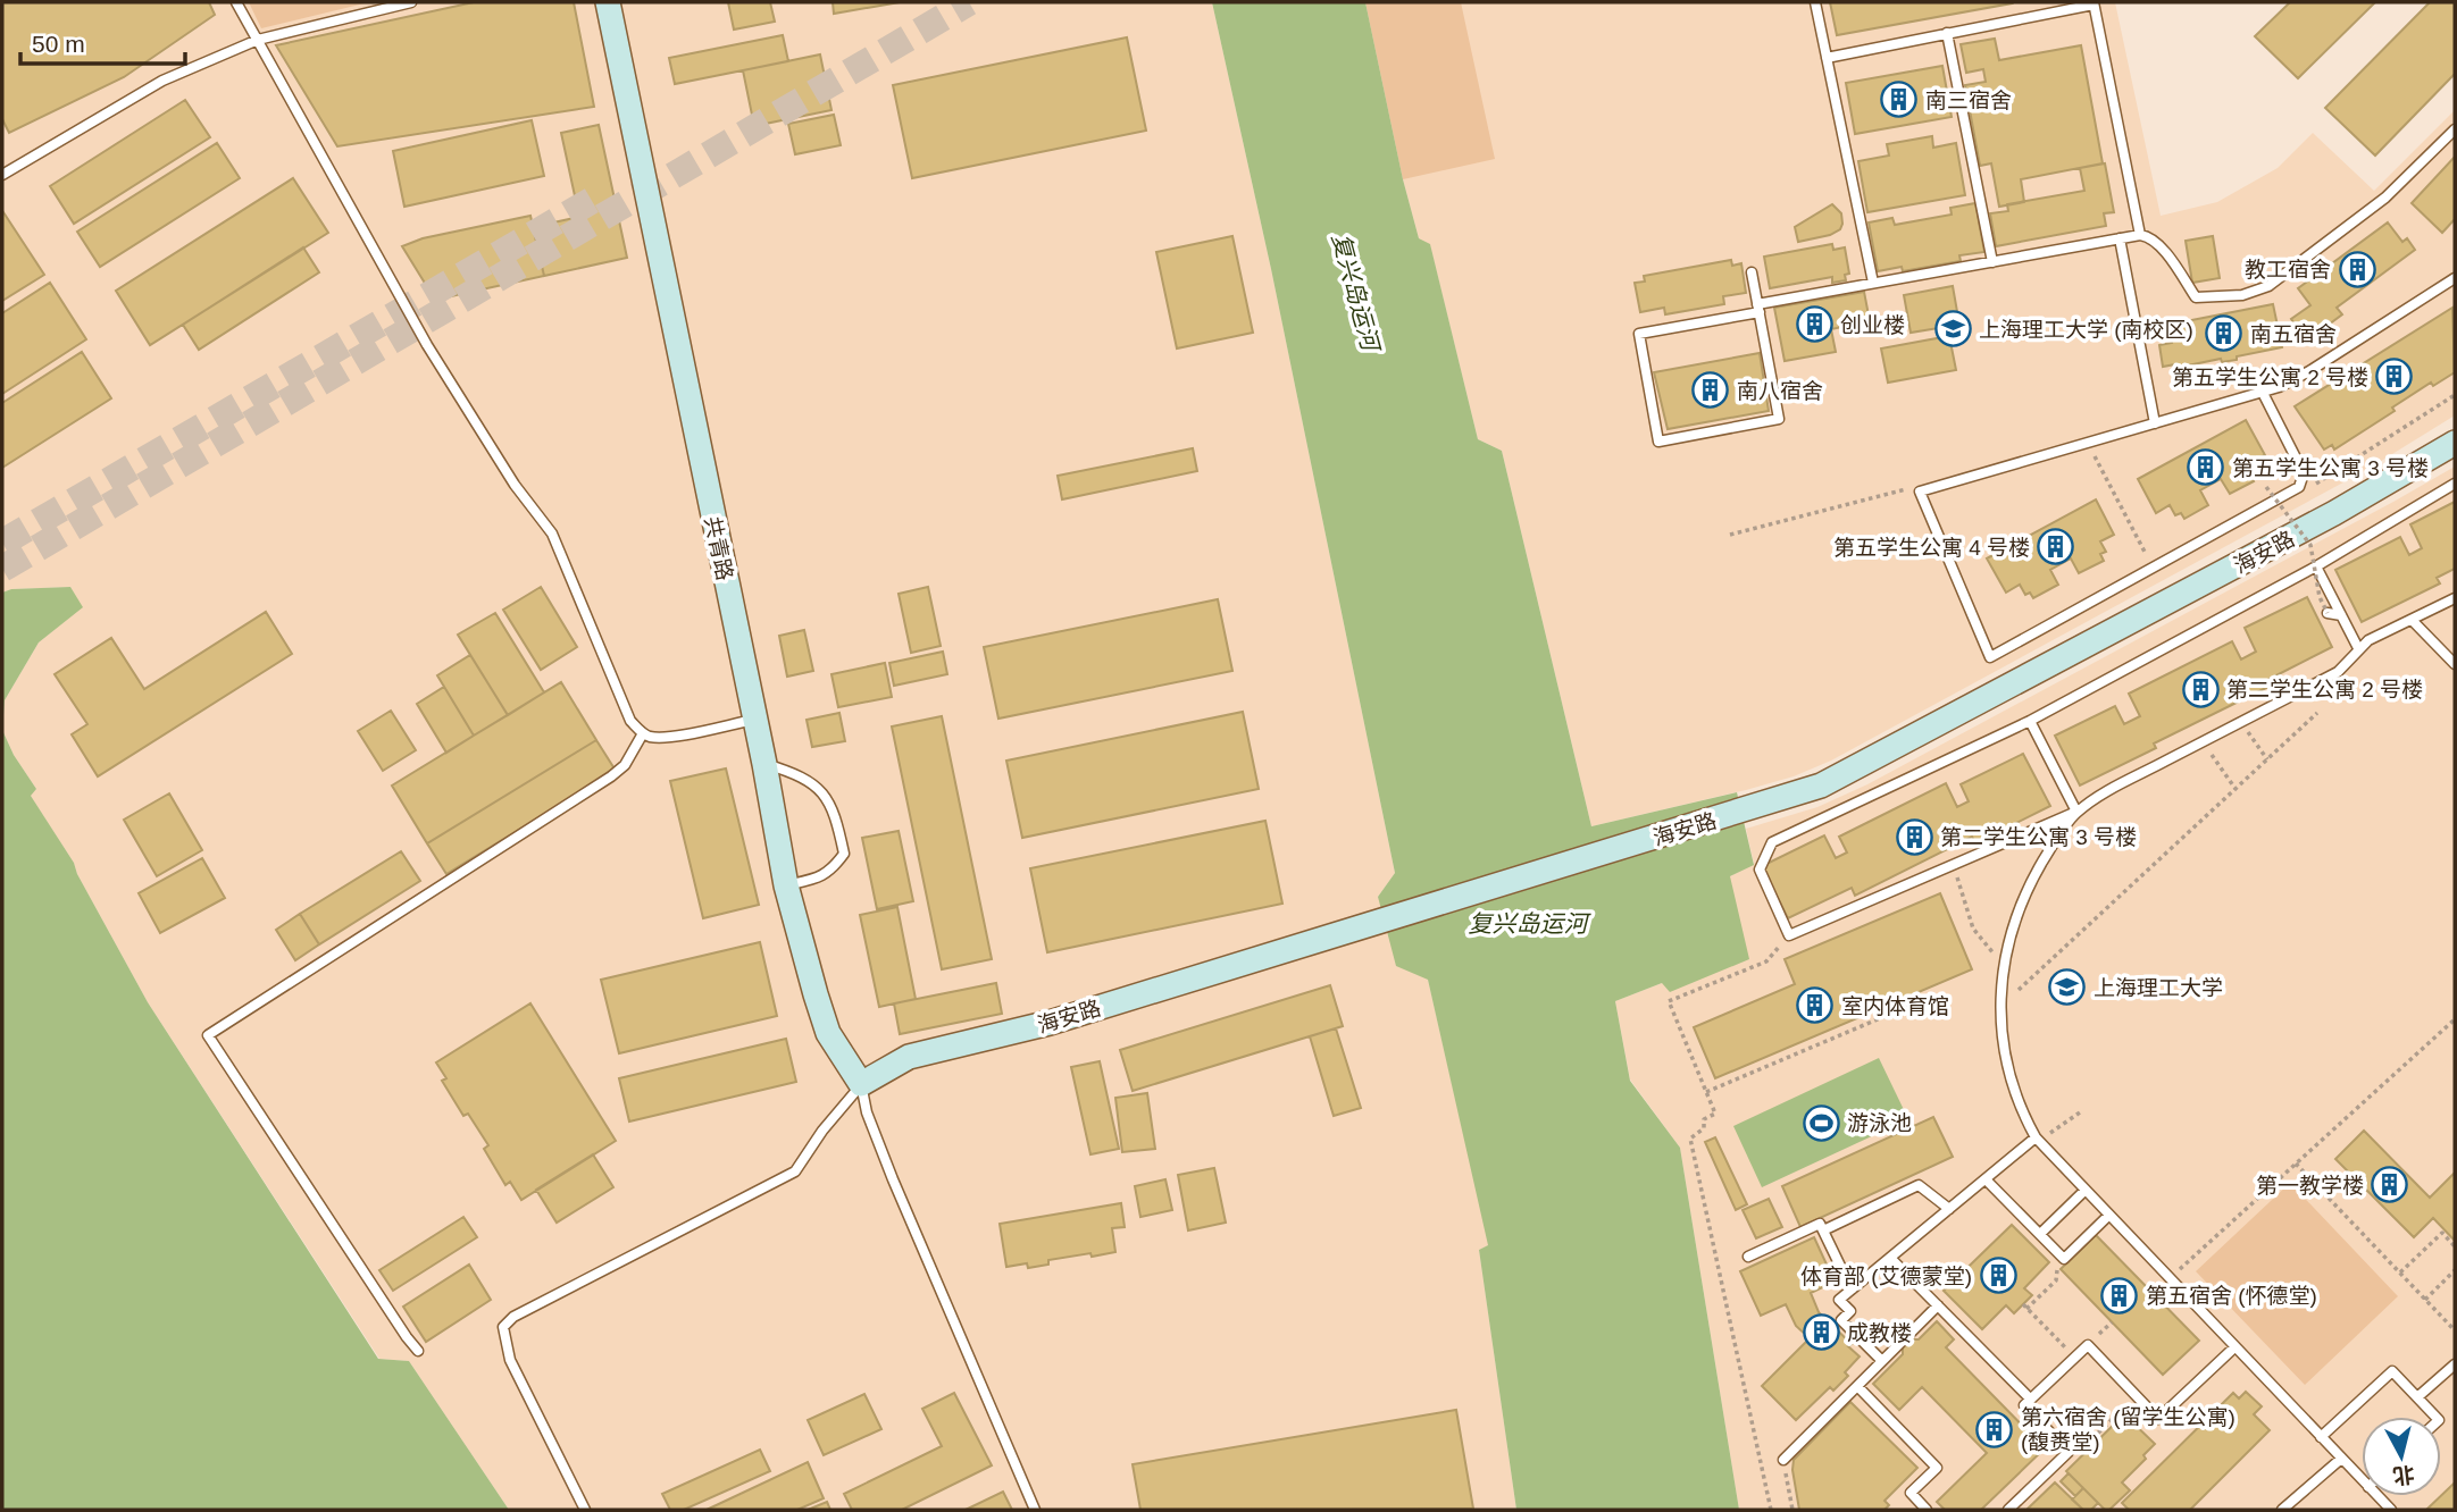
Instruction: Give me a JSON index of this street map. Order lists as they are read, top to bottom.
{
  "streets": {
    "street": ["共青路", "海安路"]
  },
  "crossings": [
    ["共青路", "海安路"]
  ],
  "water": ["复兴岛运河"],
  "places": {
    "building": [
      "南三宿舍",
      "教工宿舍",
      "创业楼",
      "南五宿舍",
      "第五学生公寓 2 号楼",
      "南八宿舍",
      "第五学生公寓 3 号楼",
      "第五学生公寓 4 号楼",
      "第二学生公寓 2 号楼",
      "第二学生公寓 3 号楼",
      "室内体育馆",
      "第一教学楼",
      "体育部 (艾德蒙堂)",
      "第五宿舍 (怀德堂)",
      "成教楼",
      "第六宿舍 (留学生公寓) (馥赉堂)"
    ],
    "school or university": ["上海理工大学 (南校区)", "上海理工大学"],
    "sports": ["游泳池"]
  },
  "scale_bar": "50 m",
  "north": "bottom"
}
